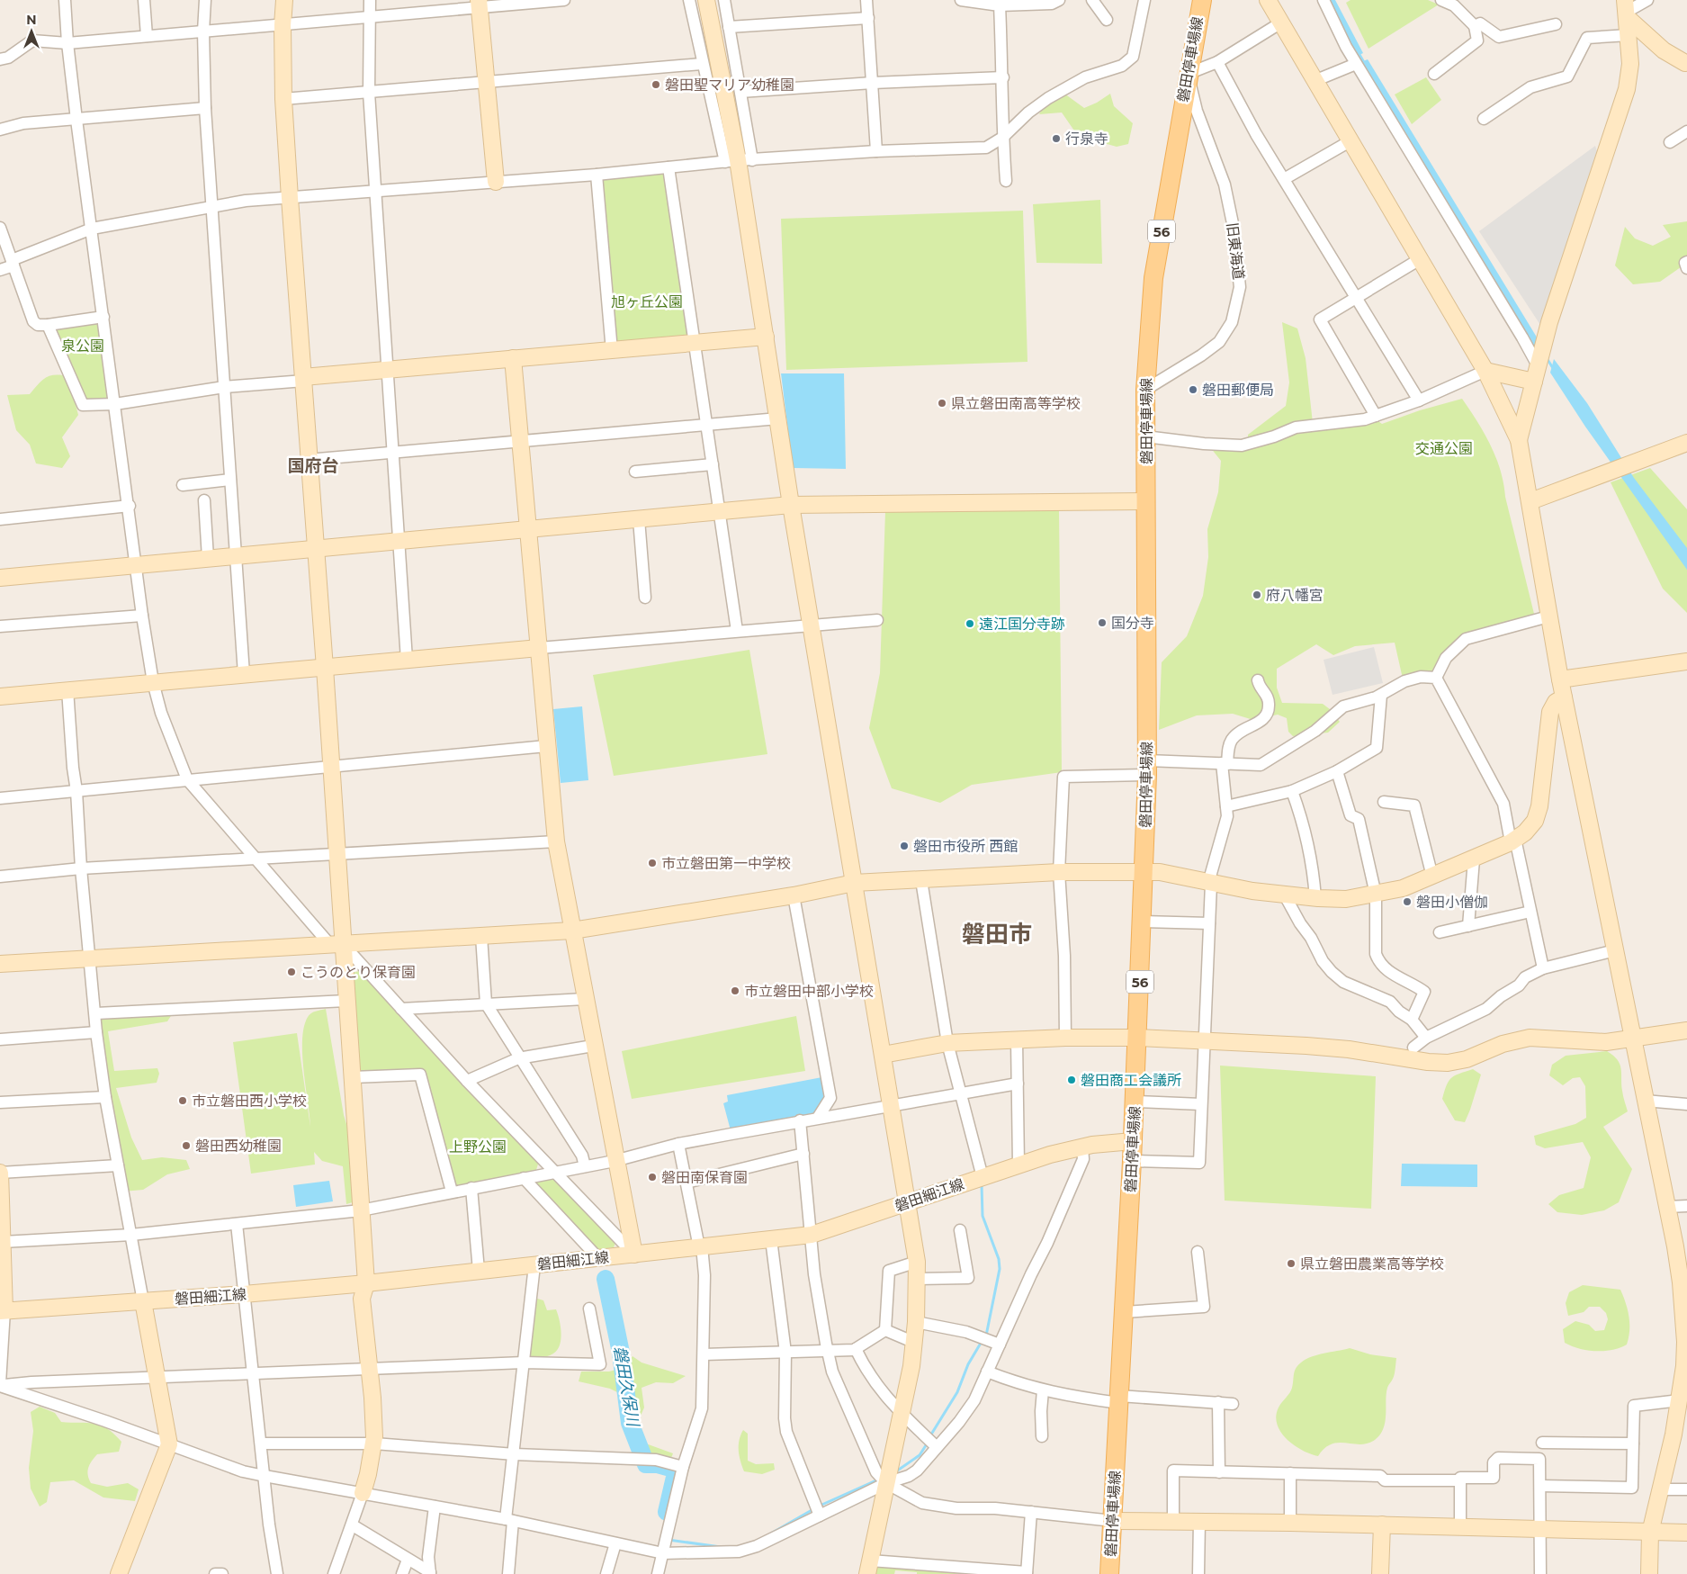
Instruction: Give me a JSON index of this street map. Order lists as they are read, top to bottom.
{
  "streets": {
    "main road": ["磐田停車場線", "56"],
    "street": ["旧東海道", "磐田細江線"]
  },
  "crossings": [
    ["磐田停車場線", "旧東海道"],
    ["磐田停車場線", "磐田細江線"]
  ],
  "districts": ["国府台", "磐田市"],
  "water": ["磐田久保川"],
  "parks": [
    "旭ヶ丘公園",
    "泉公園",
    "交通公園",
    "上野公園"
  ],
  "places": [
    "磐田聖マリア幼稚園",
    "行泉寺",
    "磐田郵便局",
    "県立磐田南高等学校",
    "府八幡宮",
    "国分寺",
    "遠江国分寺跡",
    "磐田市役所 西館",
    "市立磐田第一中学校",
    "磐田小僧伽",
    "こうのとり保育園",
    "市立磐田中部小学校",
    "磐田商工会議所",
    "市立磐田西小学校",
    "磐田西幼稚園",
    "磐田南保育園",
    "県立磐田農業高等学校"
  ],
  "north": "top"
}
